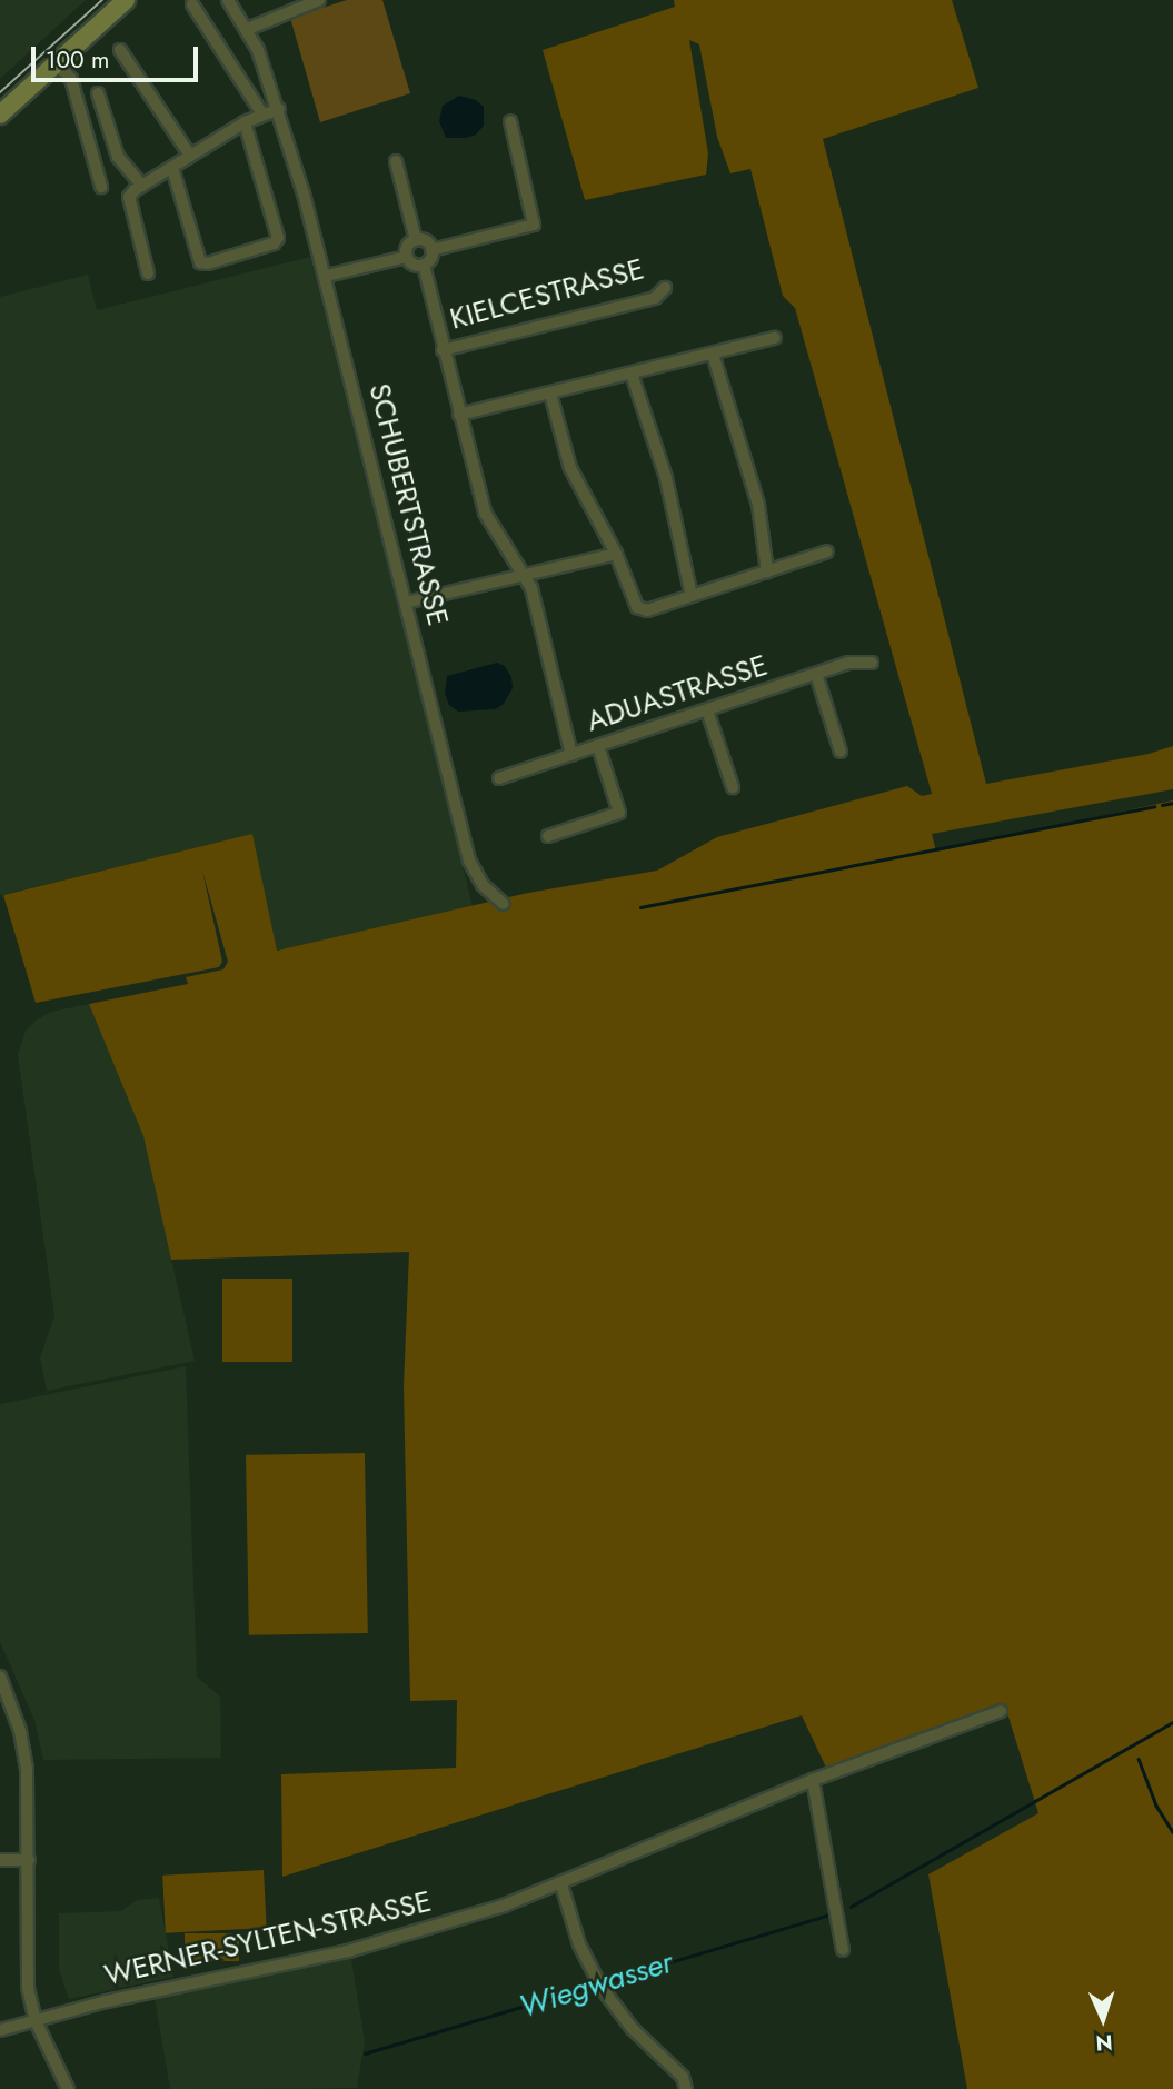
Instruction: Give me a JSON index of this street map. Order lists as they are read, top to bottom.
{
  "streets": {
    "street": [
      "KIELCESTRASSE",
      "SCHUBERTSTRASSE",
      "ADUASTRASSE",
      "WERNER-SYLTEN-STRASSE"
    ]
  },
  "water": ["Wiegwasser"],
  "scale_bar": "100 m",
  "north": "bottom"
}
